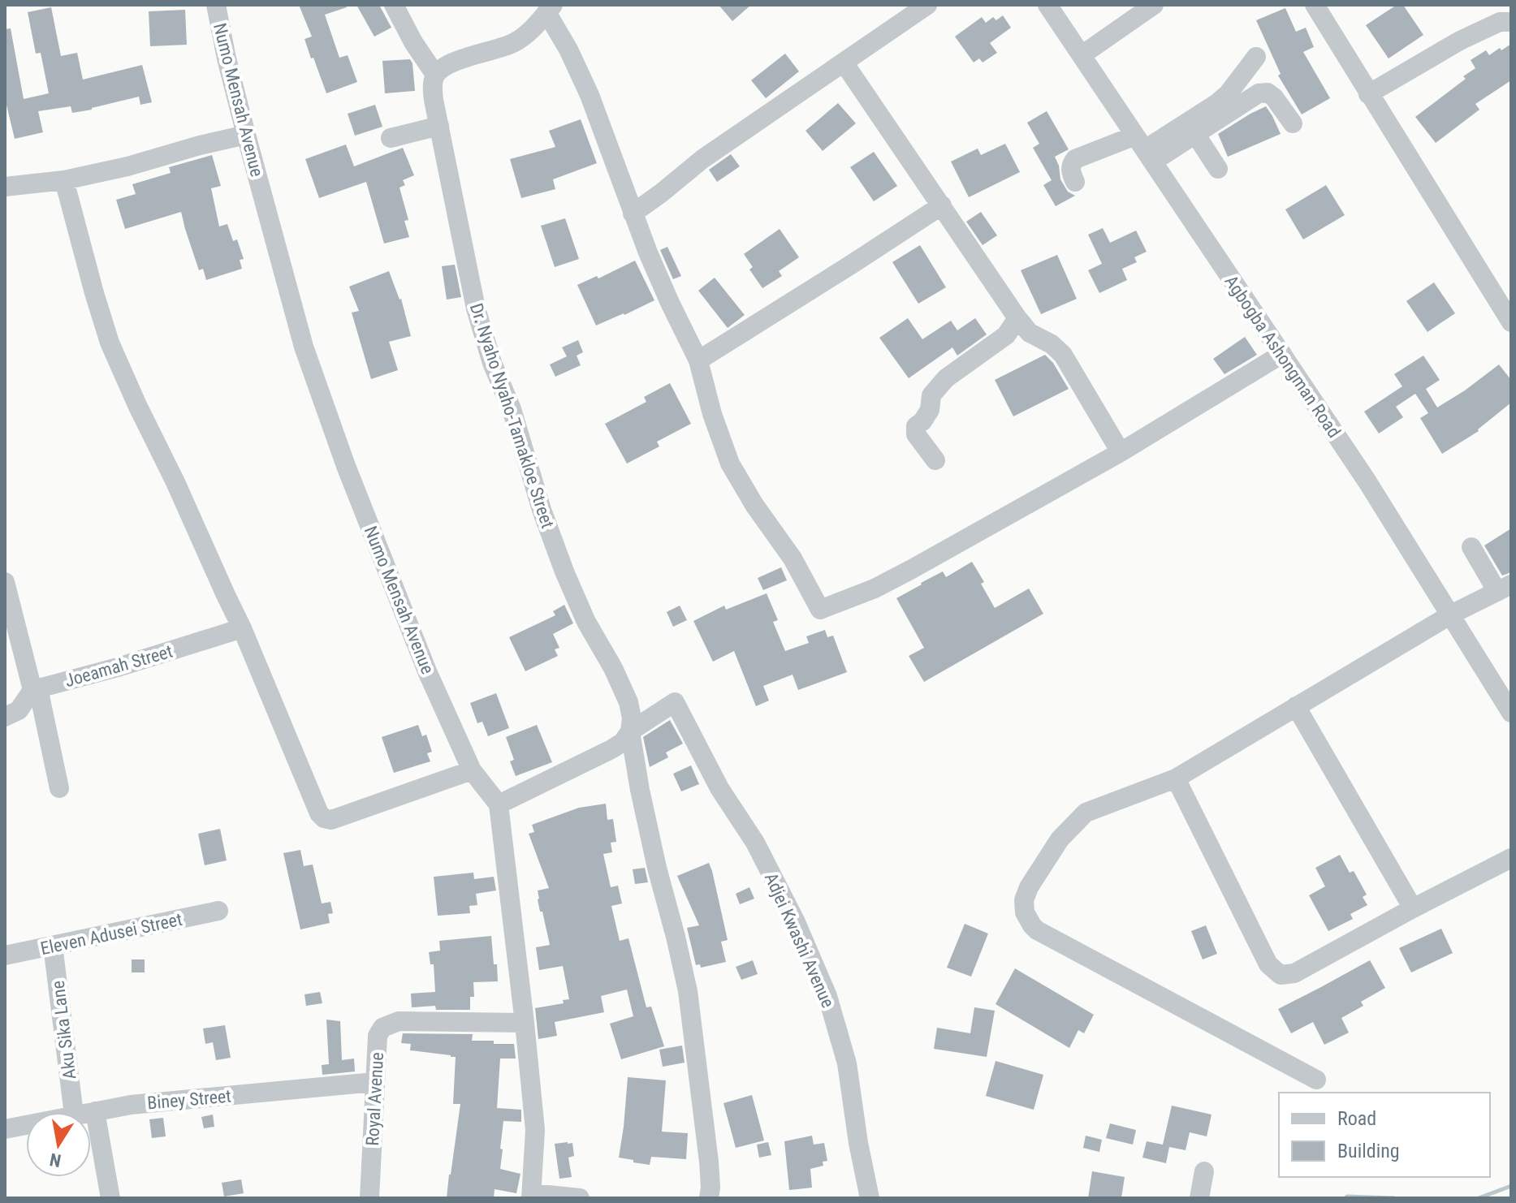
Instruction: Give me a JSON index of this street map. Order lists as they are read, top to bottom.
{
  "streets": {
    "street": [
      "Numo Mensah Avenue",
      "Agbogba Ashongman Road",
      "Dr. Nyaho Nyaho-Tamakloe Street",
      "Joeamah Street",
      "Eleven Adusei Street",
      "Adjei Kwashi Avenue",
      "Aku Sika Lane",
      "Biney Street",
      "Royal Avenue"
    ]
  },
  "crossings": [
    ["Dr. Nyaho Nyaho-Tamakloe Street", "Adjei Kwashi Avenue"],
    ["Eleven Adusei Street", "Aku Sika Lane"],
    ["Biney Street", "Royal Avenue"]
  ],
  "legend": ["Road", "Building"],
  "north": "bottom"
}
